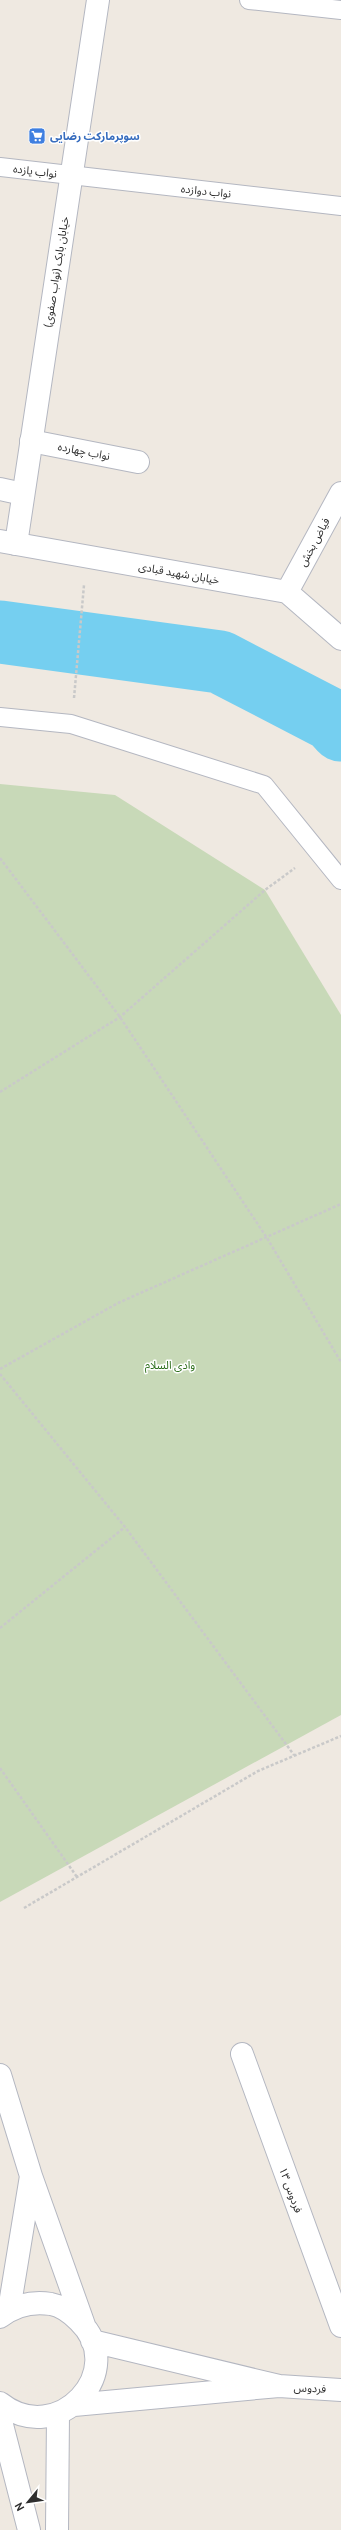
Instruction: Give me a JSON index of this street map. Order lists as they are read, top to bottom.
{
  "streets": {
    "street": [
      "خیابان بابک (نواب صفوی)",
      "نواب چهارده",
      "فیاض بخش",
      "خیابان شهید قبادی",
      "فردوس ۱۳",
      "فردوس"
    ],
    "lane": ["نواب یازده", "نواب دوازده"]
  },
  "crossings": [
    ["نواب یازده", "نواب دوازده"],
    ["نواب یازده", "خیابان بابک (نواب صفوی)"],
    ["نواب دوازده", "خیابان بابک (نواب صفوی)"],
    ["خیابان بابک (نواب صفوی)", "نواب چهارده"],
    ["خیابان بابک (نواب صفوی)", "خیابان شهید قبادی"],
    ["فیاض بخش", "خیابان شهید قبادی"]
  ],
  "parks": ["وادی السلام"],
  "places": {
    "supermarket": ["سوپرمارکت رضایی"]
  },
  "north": "bottom left"
}
